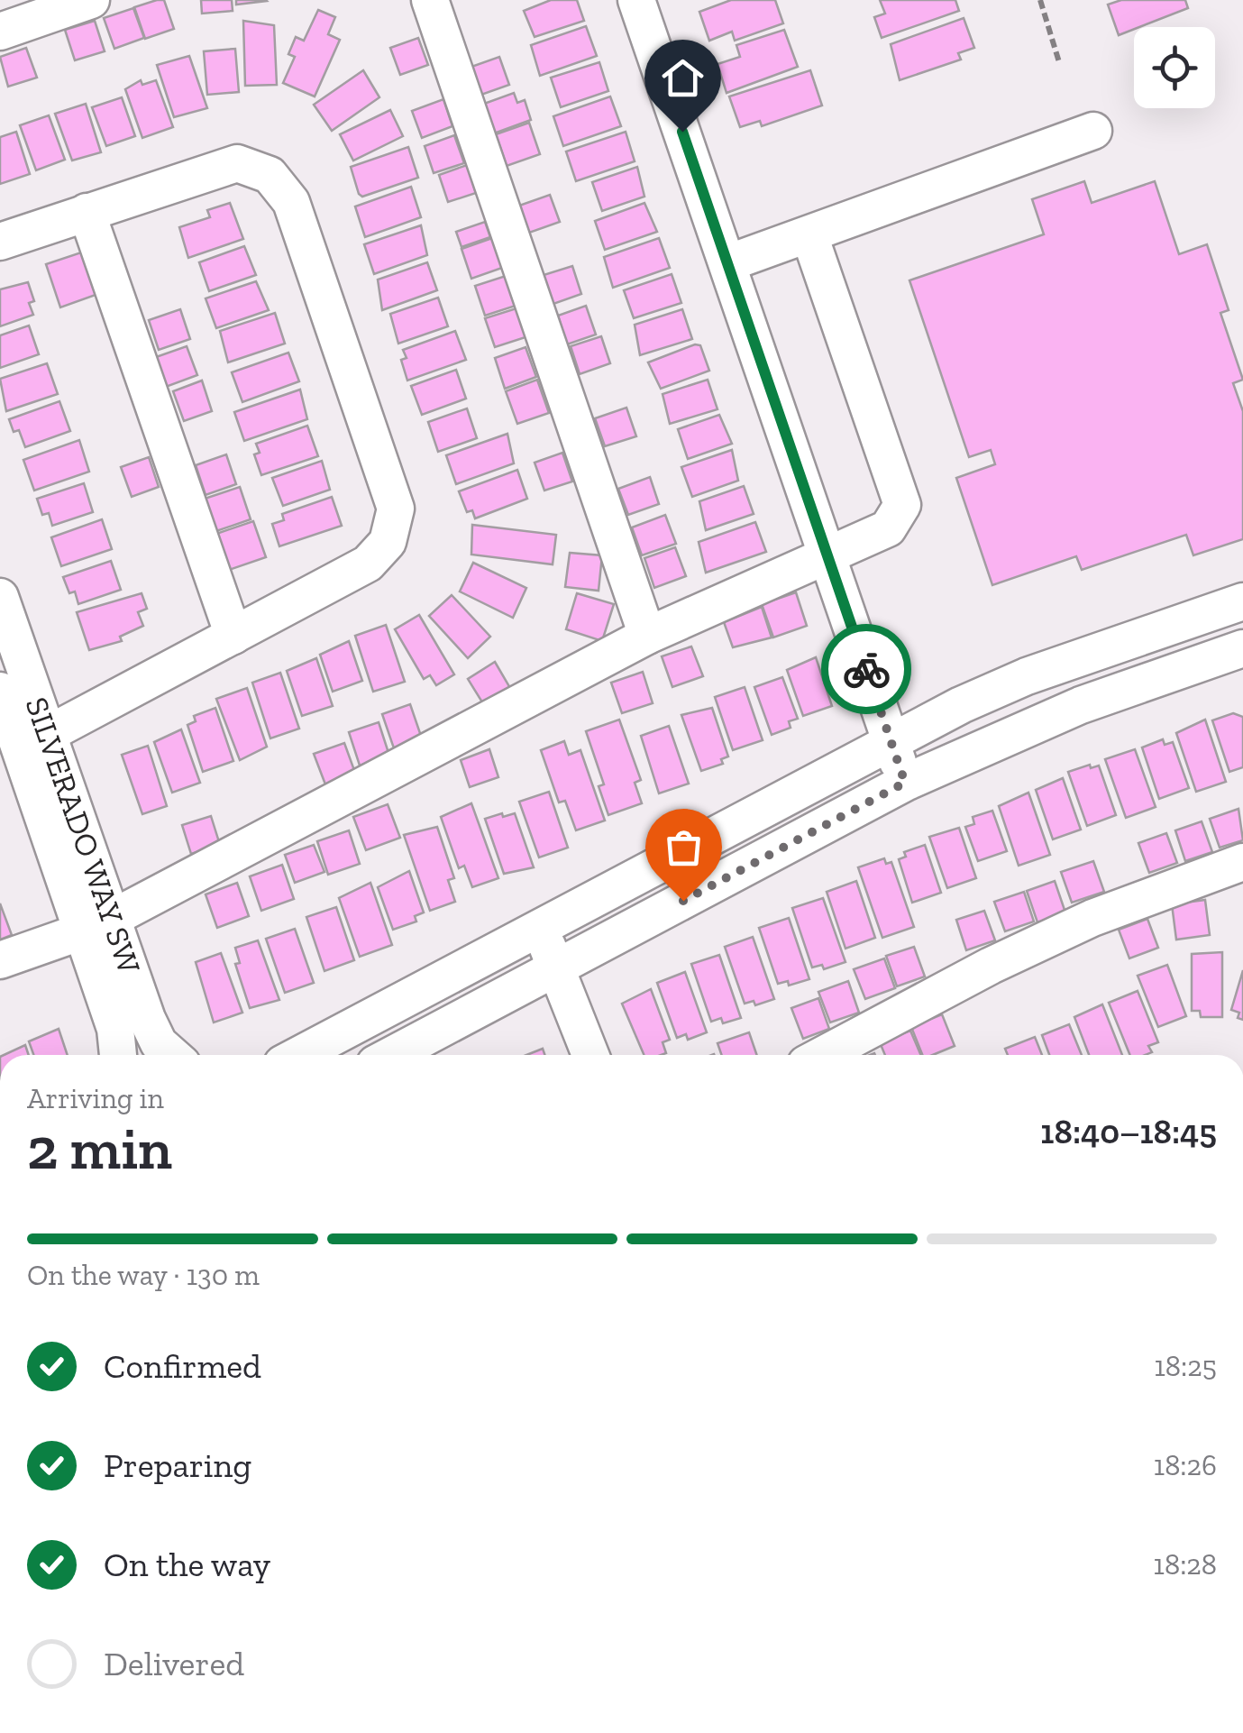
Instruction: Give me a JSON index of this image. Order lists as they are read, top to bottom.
{
  "streets": {
    "street": ["SILVERADO WAY SW"]
  },
  "page": {
    "heading": ["2 min", "Arriving in", "18:40–18:45"],
    "bar": "On the way · 130 m",
    "list": [
      ["Confirmed", "18:25"],
      ["Preparing", "18:26"],
      ["On the way", "18:28"],
      "Delivered"
    ]
  }
}
